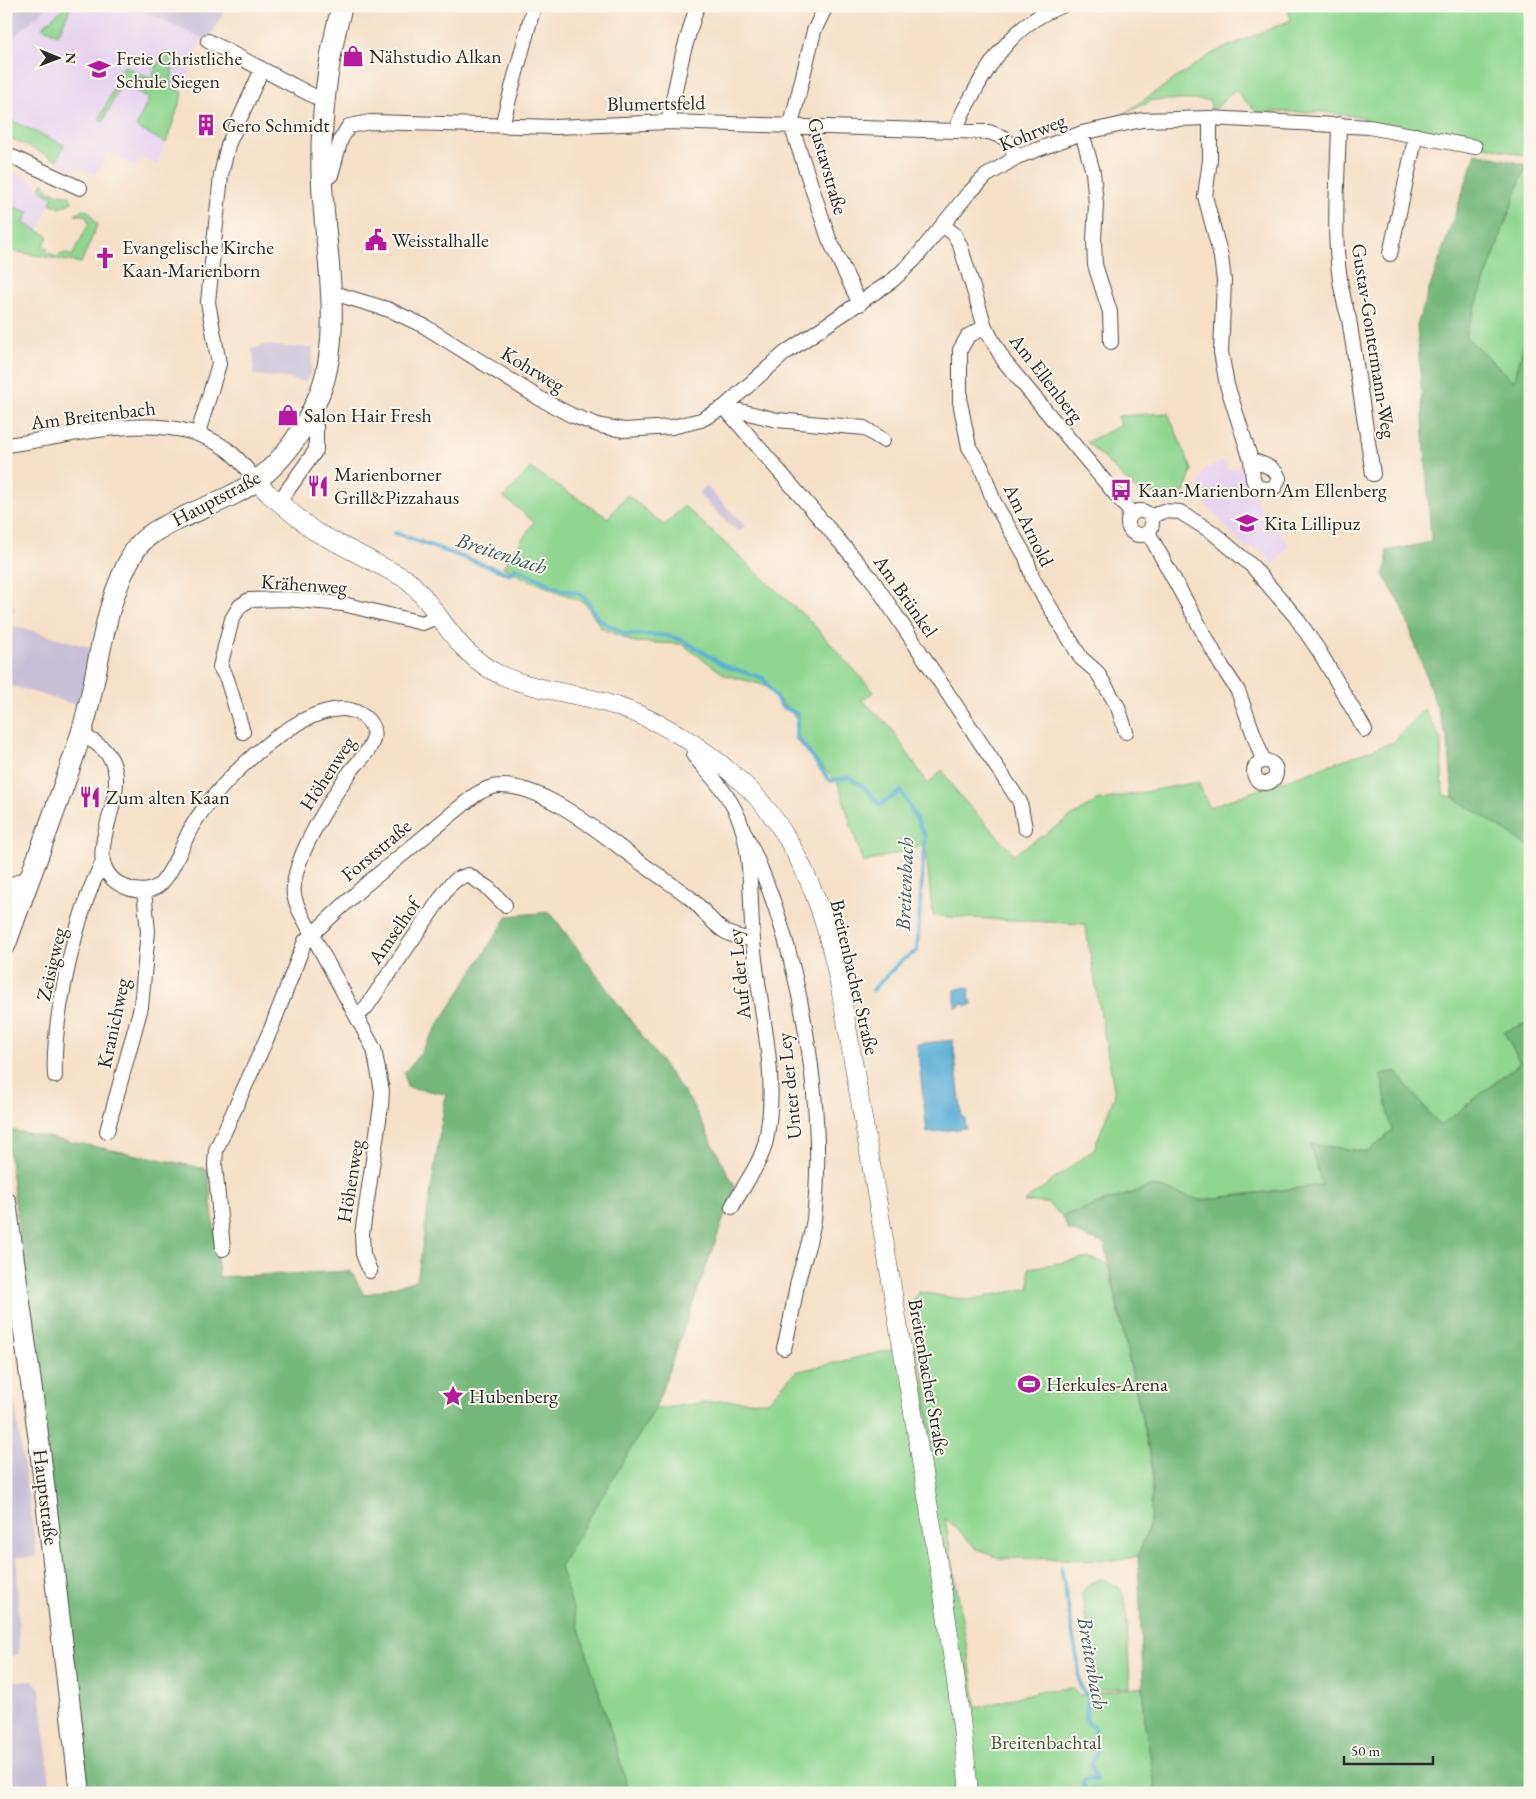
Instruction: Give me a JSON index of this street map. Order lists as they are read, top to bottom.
{
  "streets": {
    "main road": ["Hauptstraße"],
    "street": [
      "Blumertsfeld",
      "Kohrweg",
      "Gustavstraße",
      "Gustav-Gontermann-Weg",
      "Am Ellenberg",
      "Am Breitenbach",
      "Am Arnold",
      "Krähenweg",
      "Am Brünkel",
      "Höhenweg",
      "Forststraße",
      "Amselhof",
      "Zeisigweg",
      "Auf der Ley",
      "Breitenbacher Straße",
      "Kranichweg",
      "Unter der Ley"
    ]
  },
  "crossings": [
    ["Blumertsfeld", "Kohrweg"],
    ["Blumertsfeld", "Gustavstraße"],
    ["Blumertsfeld", "Hauptstraße"],
    ["Kohrweg", "Gustavstraße"],
    ["Kohrweg", "Gustav-Gontermann-Weg"],
    ["Kohrweg", "Am Ellenberg"],
    ["Kohrweg", "Hauptstraße"],
    ["Kohrweg", "Am Brünkel"],
    ["Am Ellenberg", "Am Arnold"],
    ["Am Breitenbach", "Hauptstraße"],
    ["Am Breitenbach", "Breitenbacher Straße"],
    ["Hauptstraße", "Breitenbacher Straße"],
    ["Krähenweg", "Breitenbacher Straße"],
    ["Höhenweg", "Forststraße"],
    ["Höhenweg", "Amselhof"],
    ["Höhenweg", "Kranichweg"],
    ["Forststraße", "Auf der Ley"],
    ["Auf der Ley", "Breitenbacher Straße"],
    ["Auf der Ley", "Unter der Ley"]
  ],
  "water": ["Breitenbach"],
  "parks": ["Breitenbachtal"],
  "places": {
    "shop": ["Nähstudio Alkan", "Salon Hair Fresh"],
    "school or university": ["Freie Christliche Schule Siegen", "Kita Lillipuz"],
    "building": ["Gero Schmidt"],
    "public building": ["Weisstalhalle"],
    "church": ["Evangelische Kirche Kaan-Marienborn"],
    "restaurant": ["Marienborner Grill&Pizzahaus", "Zum alten Kaan"],
    "bus stop": ["Kaan-Marienborn Am Ellenberg"],
    "sports": ["Herkules-Arena"],
    "place": ["Hubenberg"]
  },
  "scale_bar": "50 m",
  "north": "right"
}
